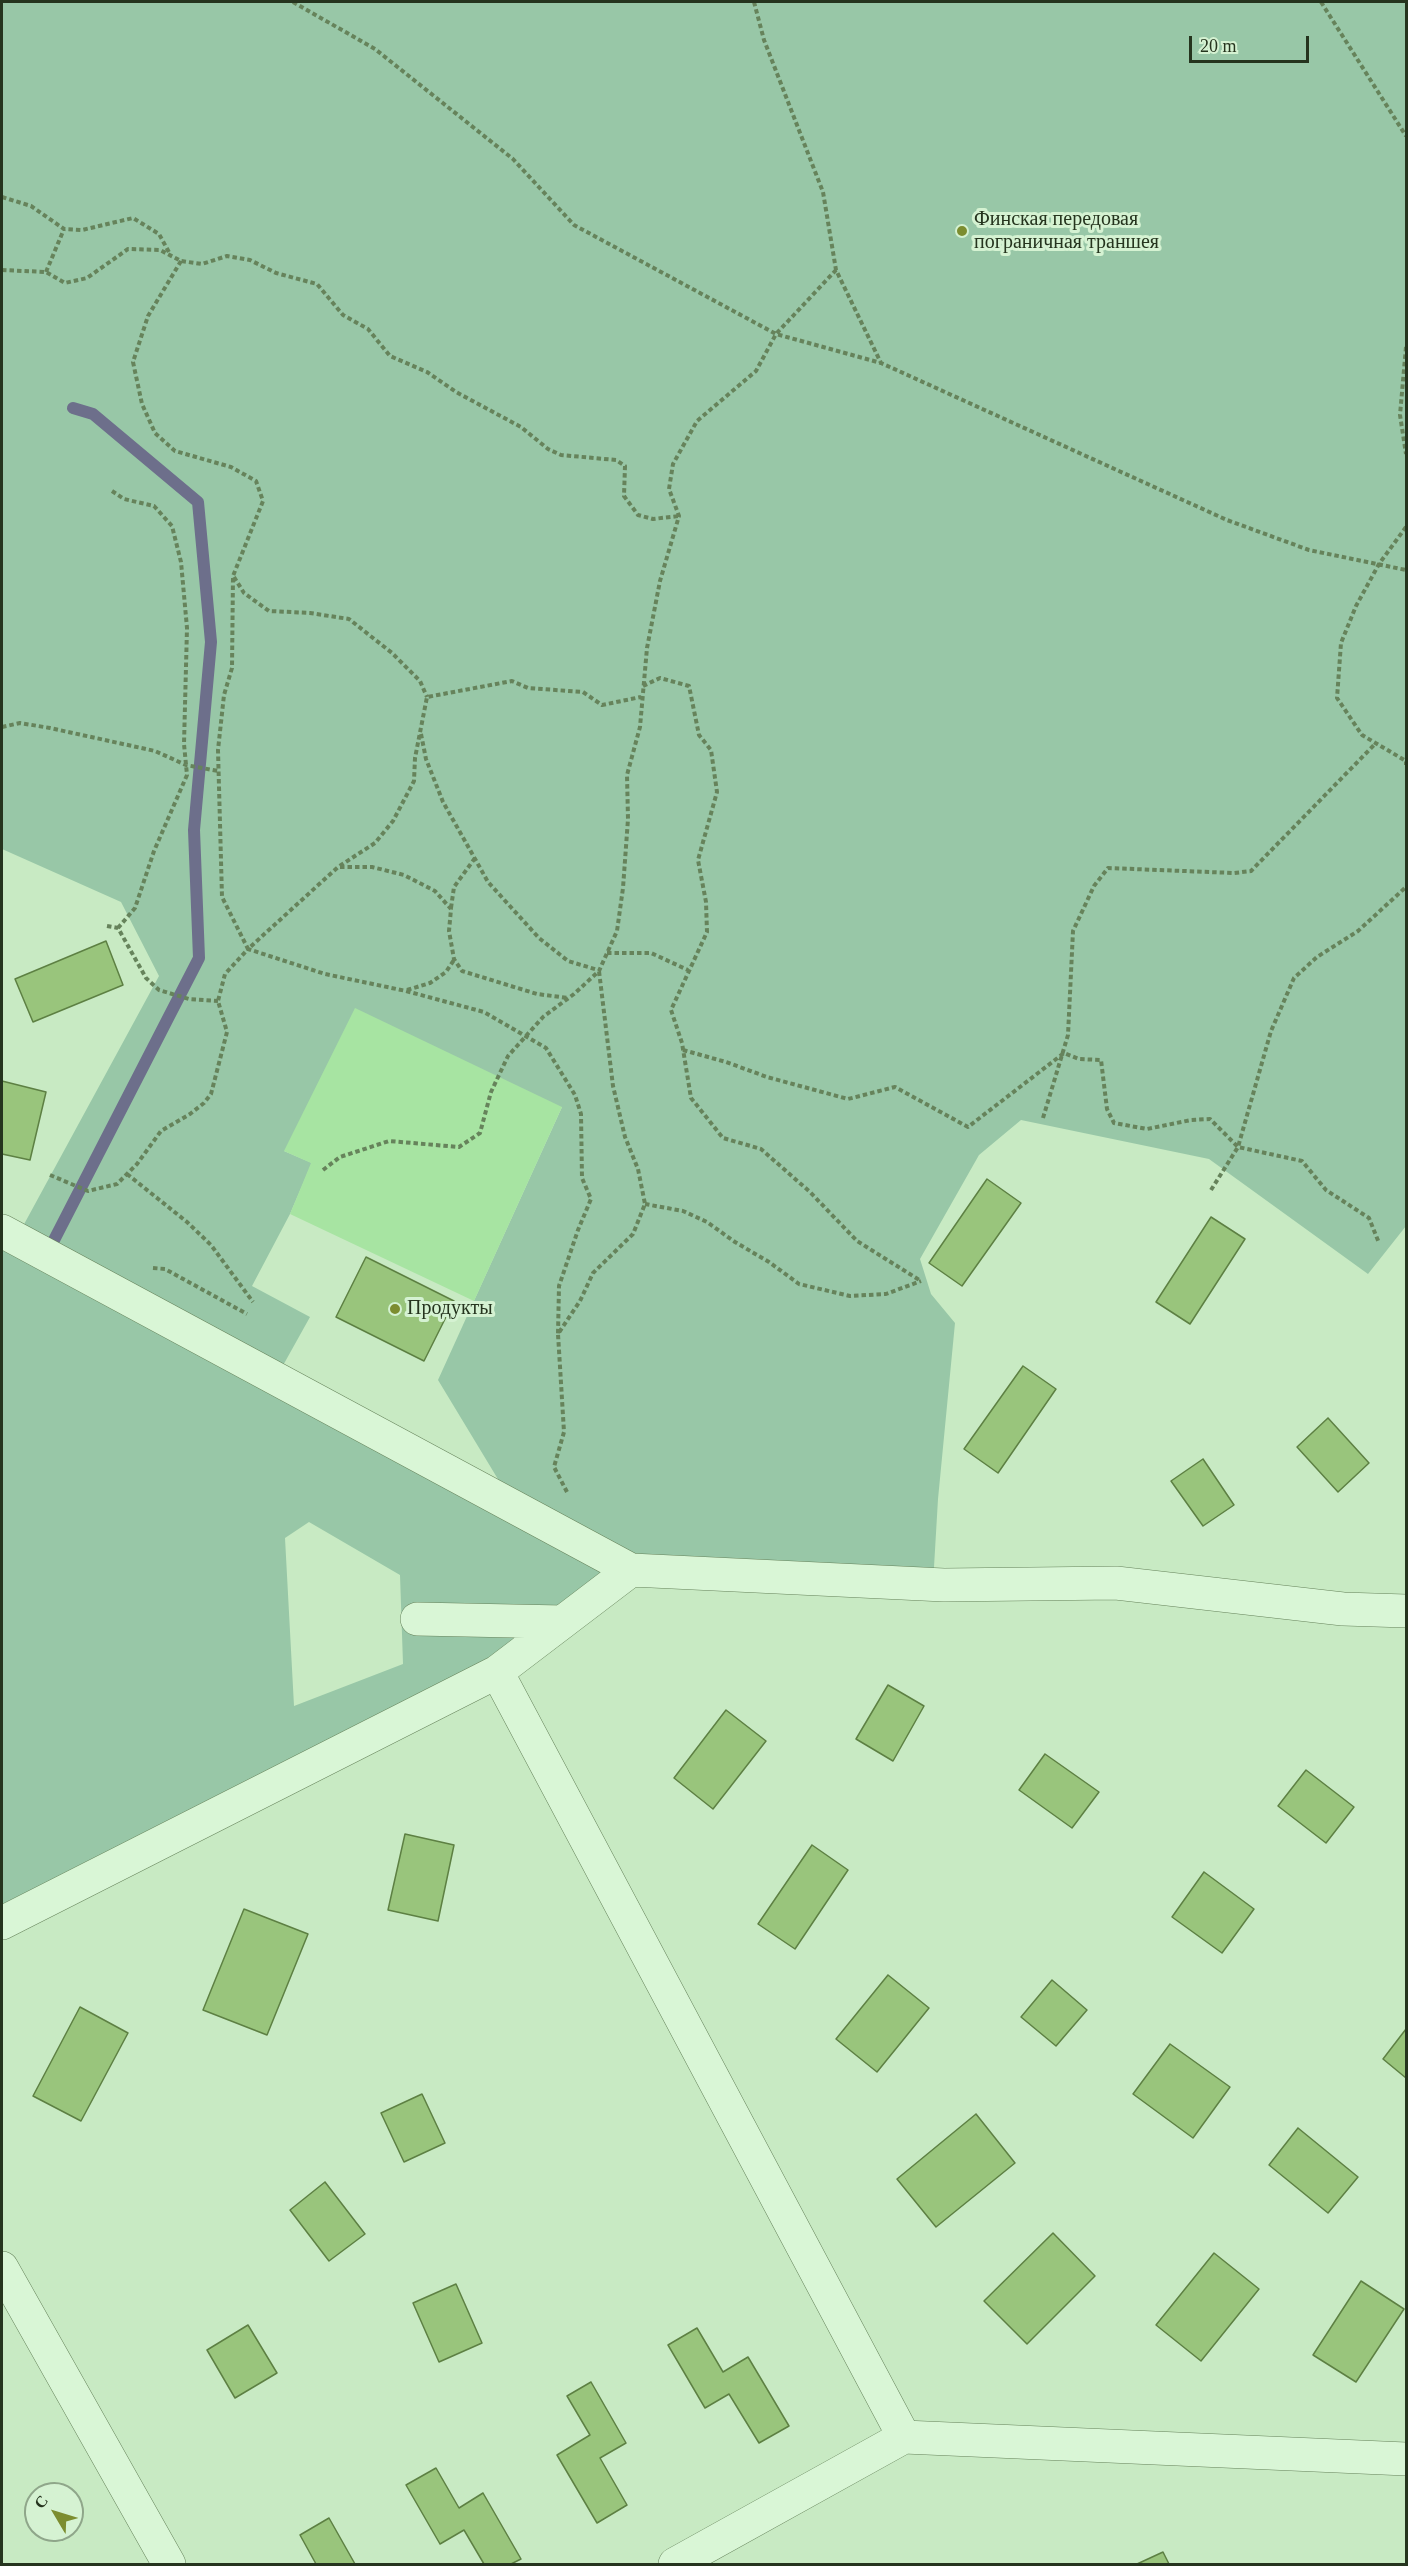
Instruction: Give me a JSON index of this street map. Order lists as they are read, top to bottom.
{
  "places": ["Финская передовая пограничная траншея", "Продукты"],
  "scale_bar": "20 m",
  "north": "top left"
}
